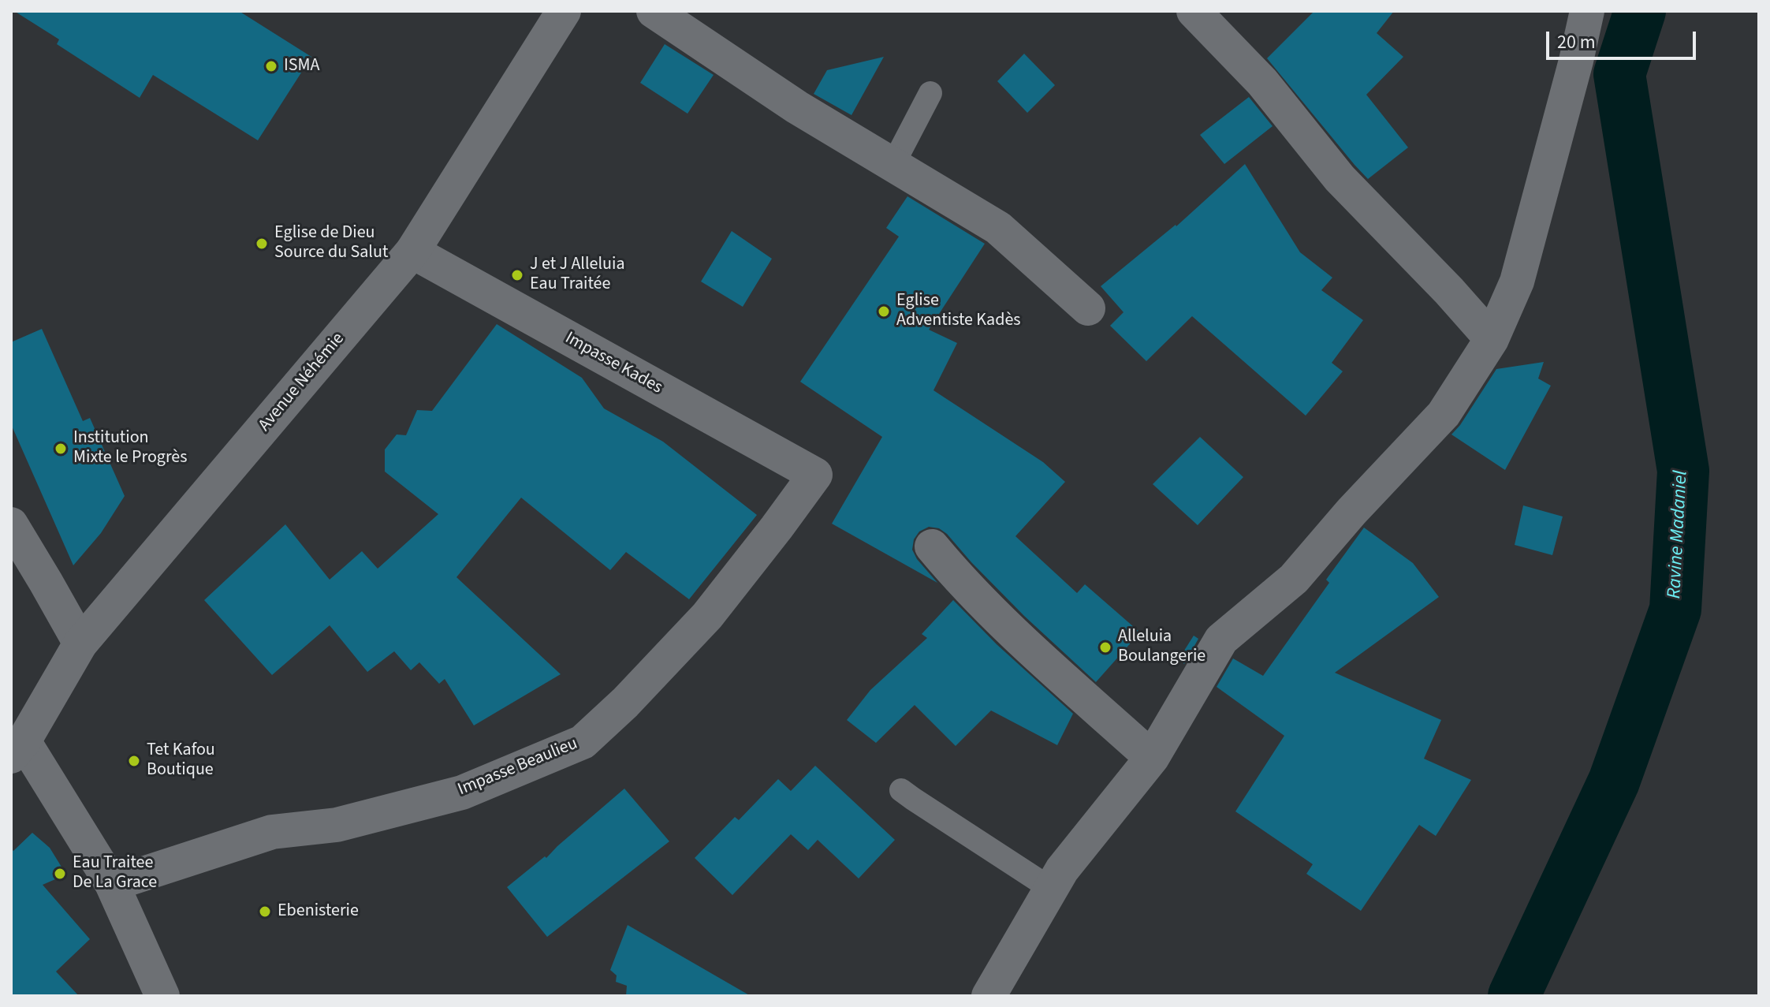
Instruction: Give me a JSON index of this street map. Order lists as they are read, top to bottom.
{
  "streets": {
    "street": ["Impasse Kades", "Avenue Néhémie", "Impasse Beaulieu"]
  },
  "crossings": [
    ["Impasse Kades", "Avenue Néhémie"],
    ["Impasse Kades", "Impasse Beaulieu"]
  ],
  "water": ["Ravine Madaniel"],
  "places": [
    "ISMA",
    "Eglise de Dieu Source du Salut",
    "J et J Alleluia Eau Traitée",
    "Eglise Adventiste Kadès",
    "Institution Mixte le Progrès",
    "Alleluia Boulangerie",
    "Tet Kafou Boutique",
    "Eau Traitee De La Grace",
    "Ebenisterie"
  ],
  "scale_bar": "20 m"
}
